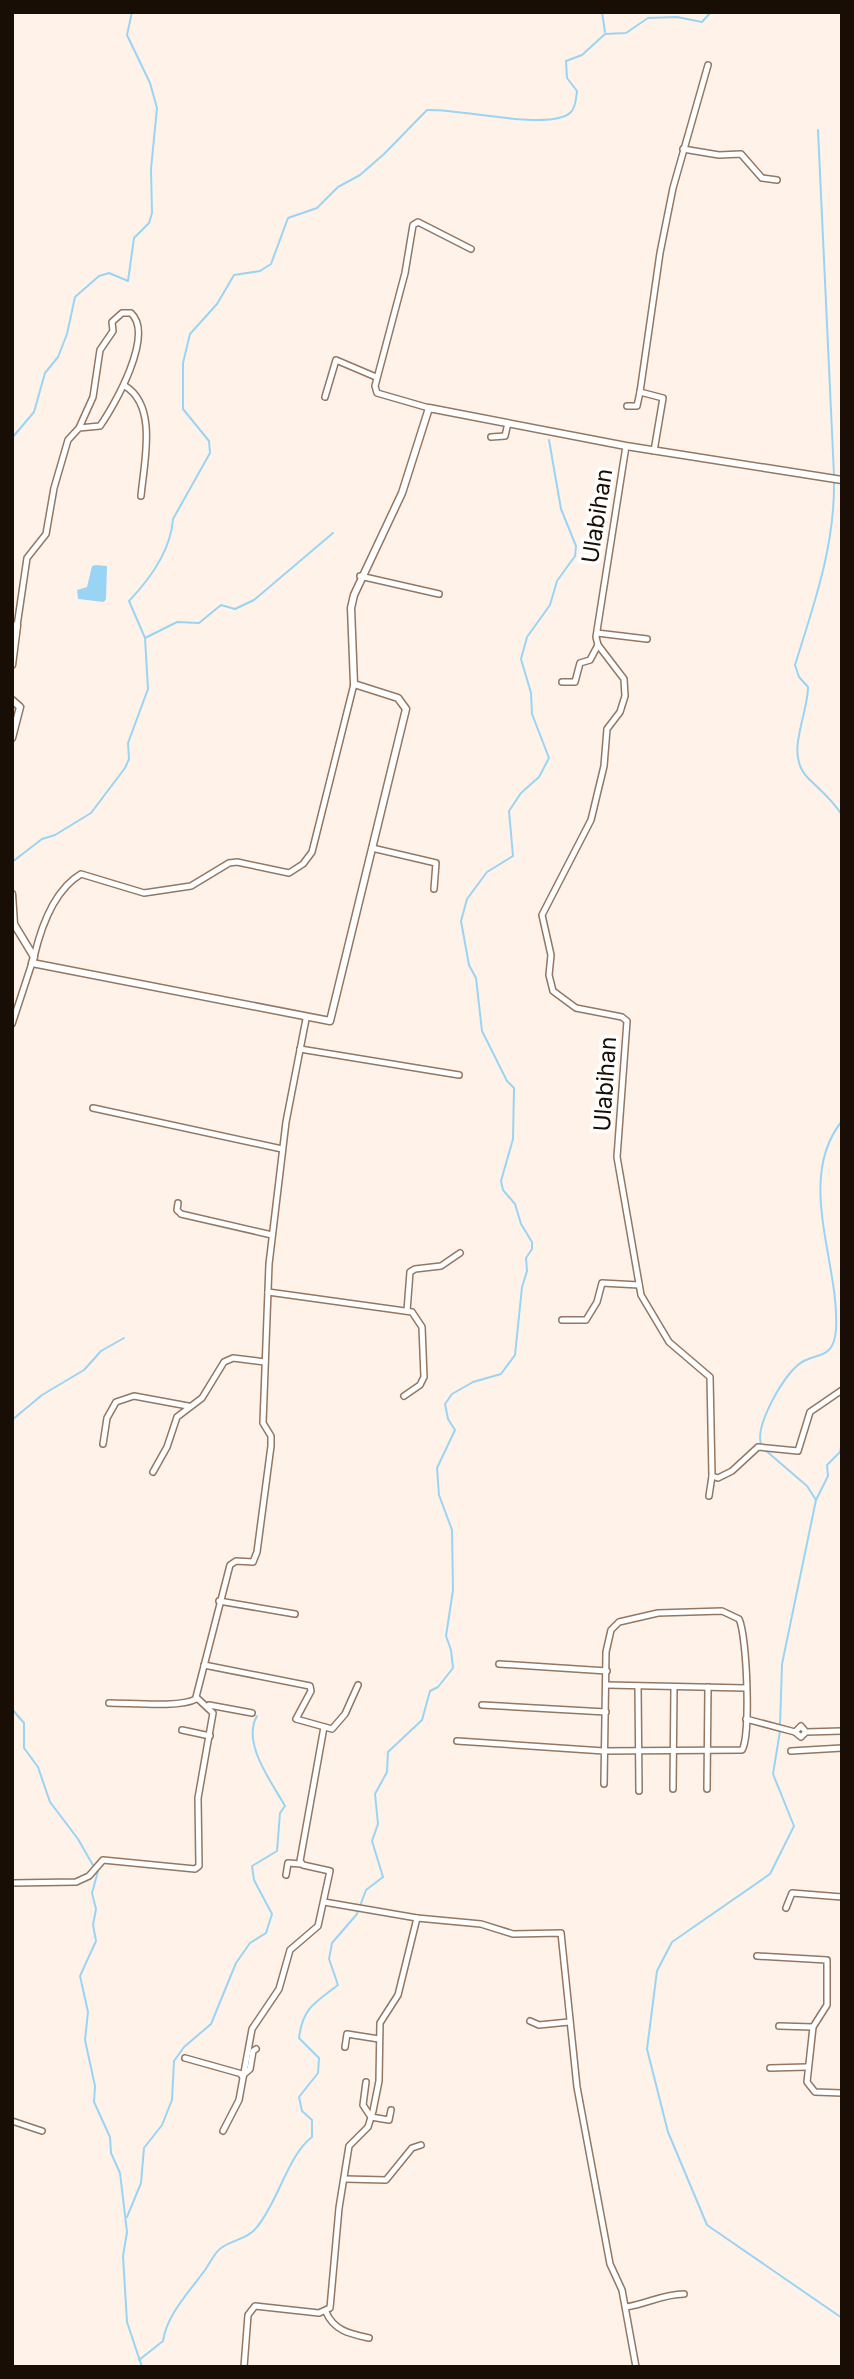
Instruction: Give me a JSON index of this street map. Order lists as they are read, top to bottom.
{
  "streets": {
    "street": ["Ulabihan"]
  }
}
